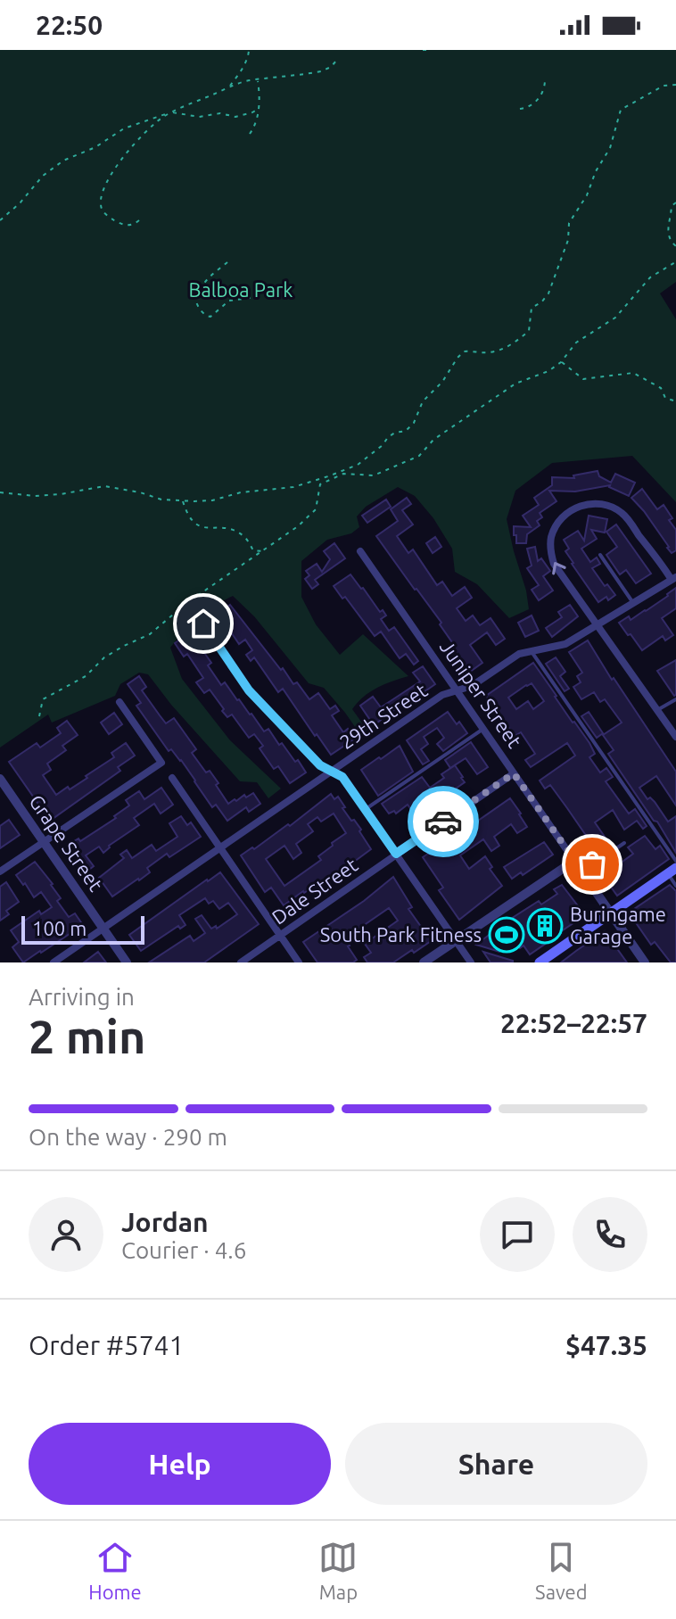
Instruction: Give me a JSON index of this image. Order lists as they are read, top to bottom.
{
  "streets": {
    "street": [
      "Juniper Street",
      "29th Street",
      "Grape Street",
      "Dale Street"
    ]
  },
  "crossings": [
    ["Juniper Street", "29th Street"],
    ["Juniper Street", "Dale Street"],
    ["29th Street", "Grape Street"]
  ],
  "parks": ["Balboa Park"],
  "places": {
    "building": ["Buringame Garage"],
    "sports": ["South Park Fitness"]
  },
  "scale_bar": "100 m",
  "page": {
    "status": "22:50",
    "scale": "100 m",
    "heading": ["2 min", "Arriving in", "22:52–22:57"],
    "panel": [
      "Jordan",
      "Courier · 4.6",
      "Order #5741",
      "$47.35"
    ],
    "bar": "On the way · 290 m",
    "buttons": ["Help", "Share"],
    "tabs": ["Home", "Map", "Saved"]
  }
}
